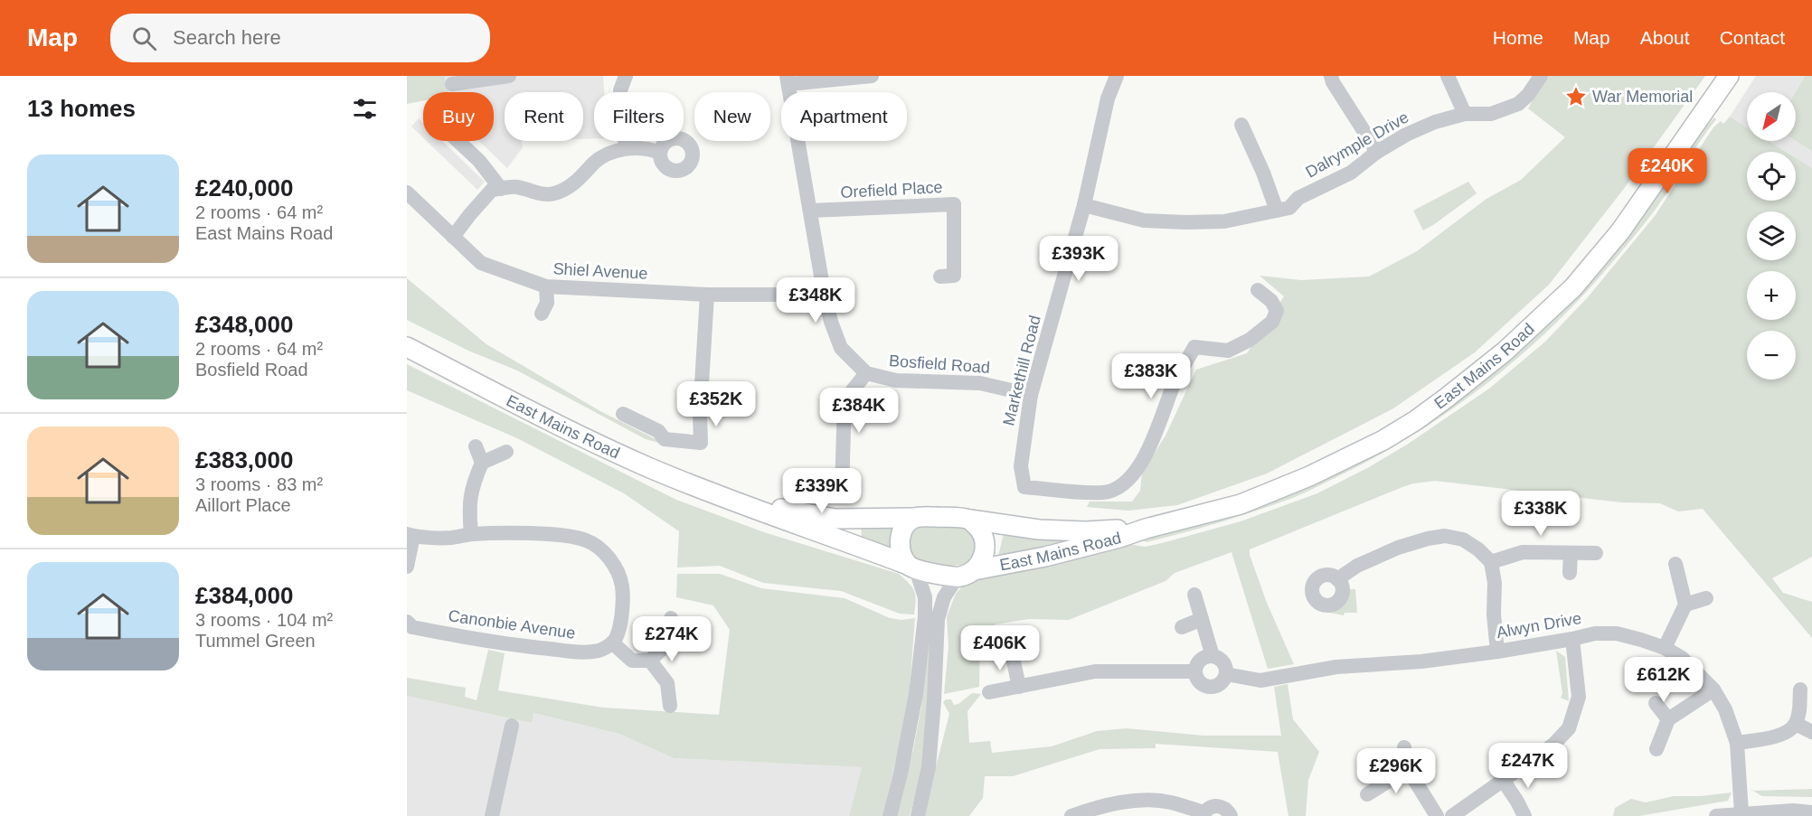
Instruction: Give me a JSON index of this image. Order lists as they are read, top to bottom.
{
  "streets": {
    "main road": ["East Mains Road"],
    "street": [
      "Dalrymple Drive",
      "Orefield Place",
      "Shiel Avenue",
      "Bosfield Road",
      "Markethill Road",
      "Canonbie Avenue",
      "Alwyn Drive"
    ]
  },
  "crossings": [
    ["Dalrymple Drive", "Markethill Road"],
    ["Orefield Place", "Bosfield Road"],
    ["Shiel Avenue", "Bosfield Road"],
    ["Bosfield Road", "Markethill Road"]
  ],
  "places": {
    "place": ["War Memorial"]
  },
  "north": "bottom left",
  "page": {
    "header": "Map",
    "search": "Search here",
    "nav": [
      "Home",
      "Map",
      "About",
      "Contact"
    ],
    "heading": "13 homes",
    "map_buttons": ["+", "−"],
    "chip": [
      "Buy",
      "Rent",
      "Filters",
      "New",
      "Apartment"
    ],
    "list": [
      {
        "name": "£240,000",
        "note": "2 rooms · 64 m² · East Mains Road"
      },
      {
        "name": "£348,000",
        "note": "2 rooms · 64 m² · Bosfield Road"
      },
      {
        "name": "£383,000",
        "note": "3 rooms · 83 m² · Aillort Place"
      },
      {
        "name": "£384,000",
        "note": "3 rooms · 104 m² · Tummel Green"
      }
    ],
    "price": [
      "£240K",
      "£393K",
      "£348K",
      "£383K",
      "£352K",
      "£384K",
      "£339K",
      "£338K",
      "£274K",
      "£406K",
      "£612K",
      "£247K",
      "£296K"
    ]
  }
}
